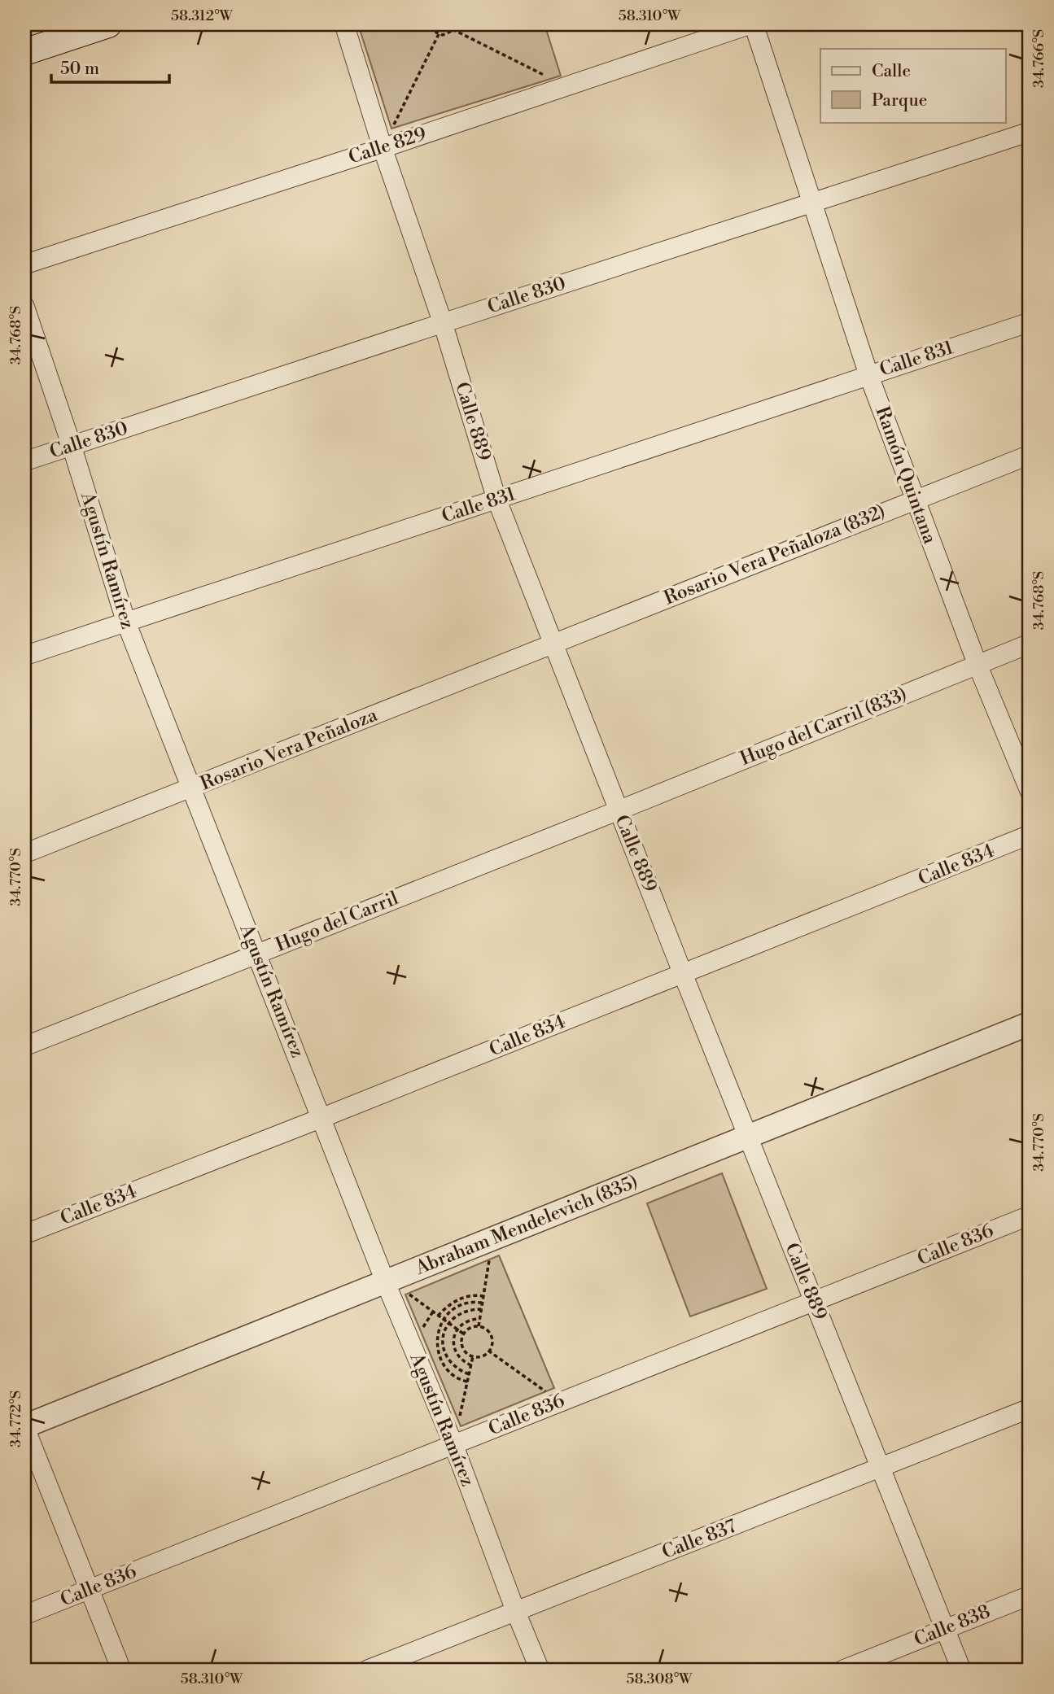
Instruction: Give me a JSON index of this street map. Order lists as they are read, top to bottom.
{
  "streets": {
    "street": [
      "Calle 829",
      "Calle 830",
      "Calle 831",
      "Calle 889",
      "Ramón Quintana",
      "Rosario Vera Peñaloza (832)",
      "Agustín Ramírez",
      "Hugo del Carril (833)",
      "Rosario Vera Peñaloza",
      "Calle 834",
      "Hugo del Carril",
      "Abraham Mendelevich (835)",
      "Calle 836",
      "Calle 837",
      "Calle 838"
    ]
  },
  "crossings": [
    ["Calle 829", "Calle 889"],
    ["Calle 829", "Ramón Quintana"],
    ["Calle 830", "Calle 889"],
    ["Calle 830", "Ramón Quintana"],
    ["Calle 830", "Agustín Ramírez"],
    ["Calle 831", "Calle 889"],
    ["Calle 831", "Ramón Quintana"],
    ["Calle 831", "Agustín Ramírez"],
    ["Calle 889", "Rosario Vera Peñaloza (832)"],
    ["Calle 889", "Hugo del Carril (833)"],
    ["Calle 889", "Rosario Vera Peñaloza"],
    ["Calle 889", "Calle 834"],
    ["Calle 889", "Hugo del Carril"],
    ["Calle 889", "Abraham Mendelevich (835)"],
    ["Calle 889", "Calle 836"],
    ["Calle 889", "Calle 837"],
    ["Calle 889", "Calle 838"],
    ["Ramón Quintana", "Rosario Vera Peñaloza (832)"],
    ["Ramón Quintana", "Hugo del Carril (833)"],
    ["Rosario Vera Peñaloza (832)", "Rosario Vera Peñaloza"],
    ["Agustín Ramírez", "Rosario Vera Peñaloza"],
    ["Agustín Ramírez", "Calle 834"],
    ["Agustín Ramírez", "Hugo del Carril"],
    ["Agustín Ramírez", "Abraham Mendelevich (835)"],
    ["Agustín Ramírez", "Calle 836"],
    ["Agustín Ramírez", "Calle 837"],
    ["Hugo del Carril (833)", "Hugo del Carril"]
  ],
  "legend": ["Calle", "Parque"],
  "scale_bar": "50 m",
  "coordinates": [
    "58.312°W",
    "58.310°W",
    "34.766°S",
    "34.768°S",
    "34.770°S",
    "34.772°S",
    "58.308°W"
  ]
}
